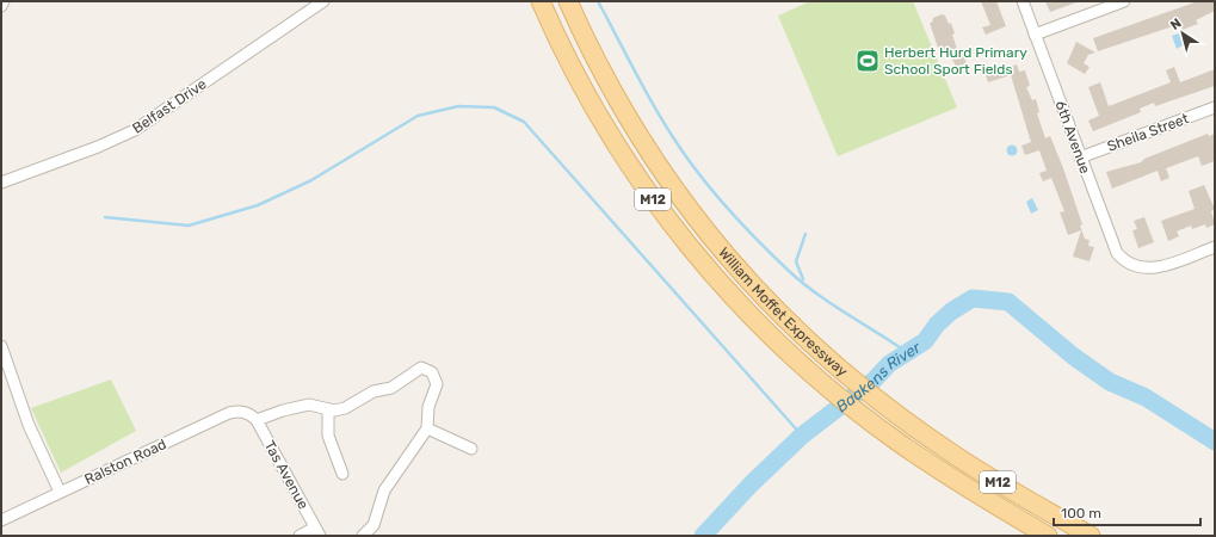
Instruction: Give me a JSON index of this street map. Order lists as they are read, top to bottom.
{
  "streets": {
    "main road": ["M12", "William Moffet Expressway"],
    "street": [
      "Belfast Drive",
      "Sheila Street",
      "6th Avenue",
      "Ralston Road",
      "Tas Avenue"
    ]
  },
  "crossings": [
    ["Sheila Street", "6th Avenue"],
    ["Ralston Road", "Tas Avenue"]
  ],
  "water": ["Baakens River"],
  "places": {
    "sports": ["Herbert Hurd Primary School Sport Fields"]
  },
  "scale_bar": "100 m",
  "north": "top left"
}
